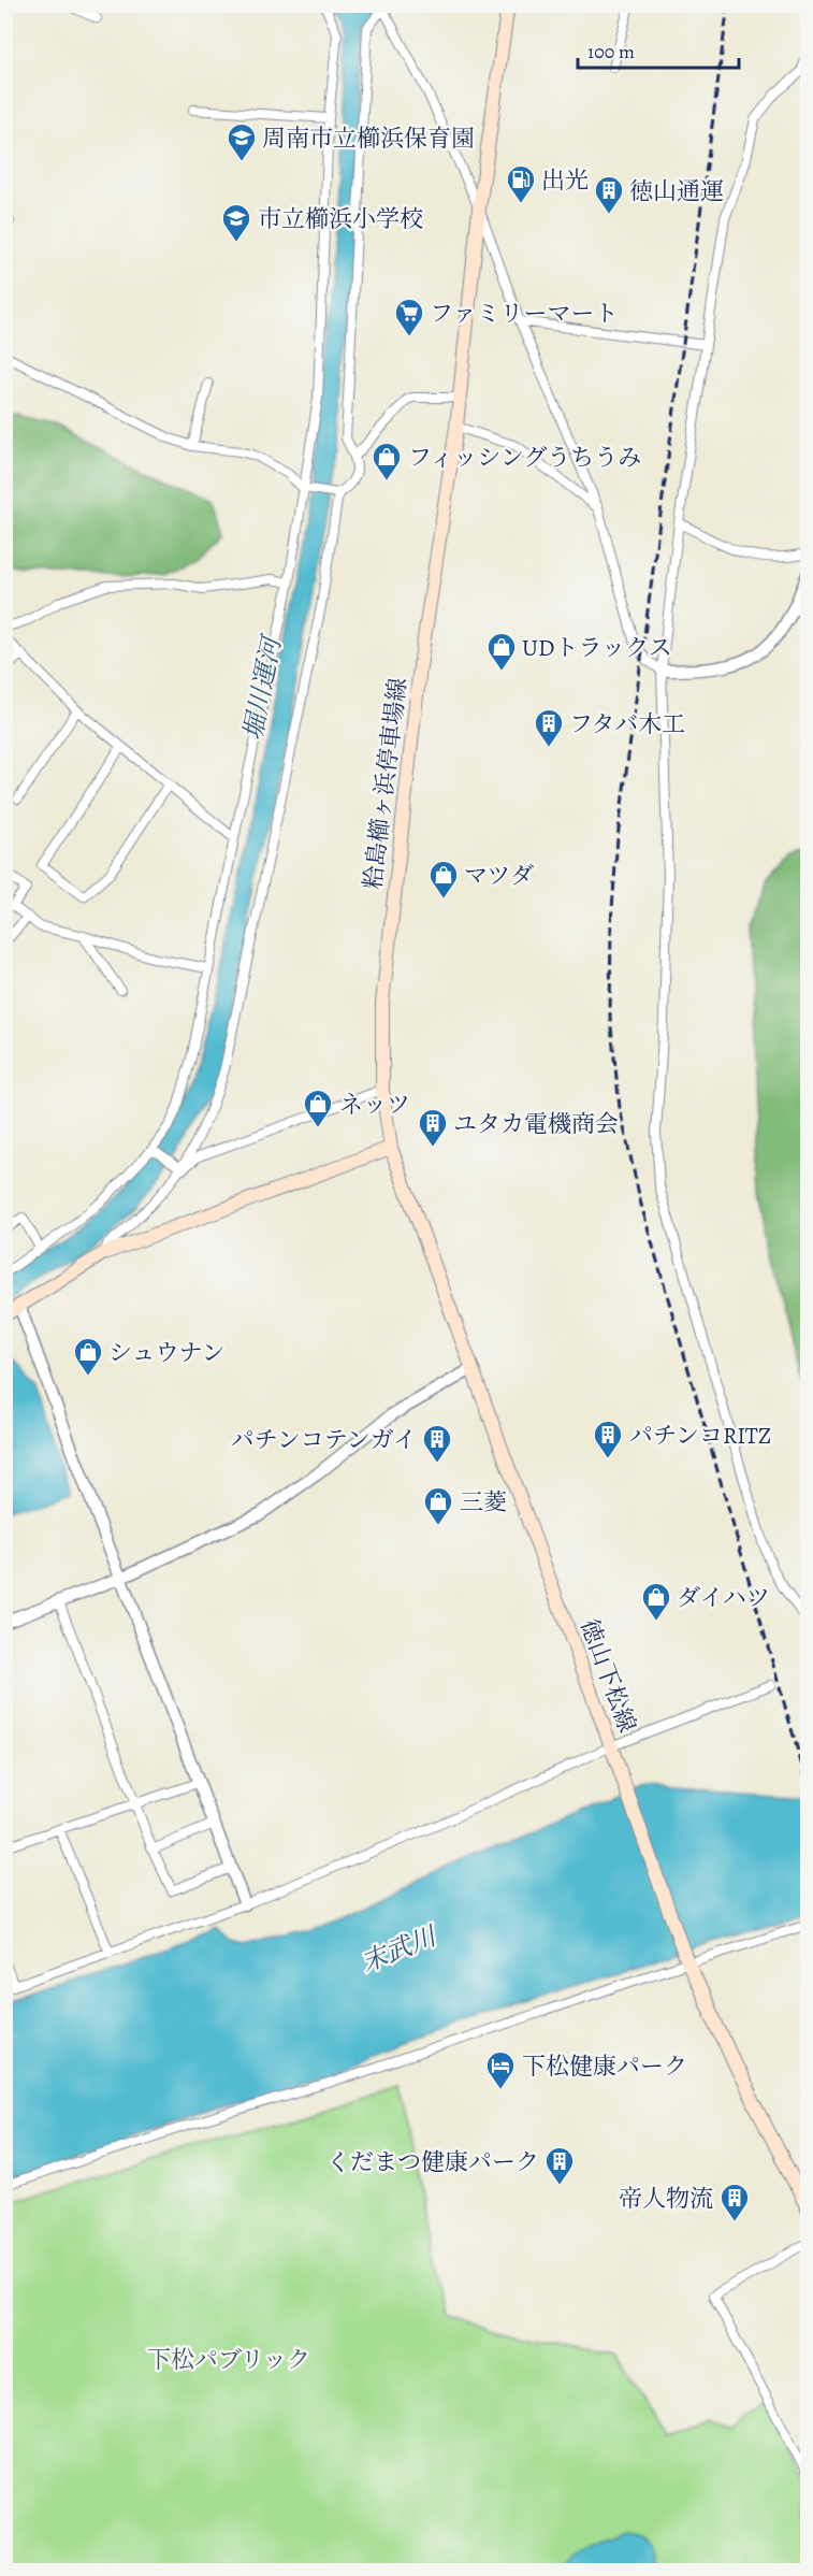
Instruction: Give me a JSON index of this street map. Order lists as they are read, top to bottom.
{
  "streets": {
    "main road": ["粭島櫛ヶ浜停車場線", "徳山下松線"]
  },
  "crossings": [
    ["粭島櫛ヶ浜停車場線", "徳山下松線"]
  ],
  "water": ["堀川運河", "末武川"],
  "parks": ["下松パブリック"],
  "places": {
    "school or university": ["周南市立櫛浜保育園", "市立櫛浜小学校"],
    "fuel station": ["出光"],
    "building": [
      "徳山通運",
      "フタバ木工",
      "ユタカ電機商会",
      "パチンコRITZ",
      "パチンコテンガイ",
      "くだまつ健康パーク",
      "帝人物流"
    ],
    "supermarket": ["ファミリーマート"],
    "shop": [
      "フィッシングうちうみ",
      "UDトラックス",
      "マツダ",
      "ネッツ",
      "シュウナン",
      "三菱",
      "ダイハツ"
    ],
    "hotel": ["下松健康パーク"]
  },
  "scale_bar": "100 m"
}
